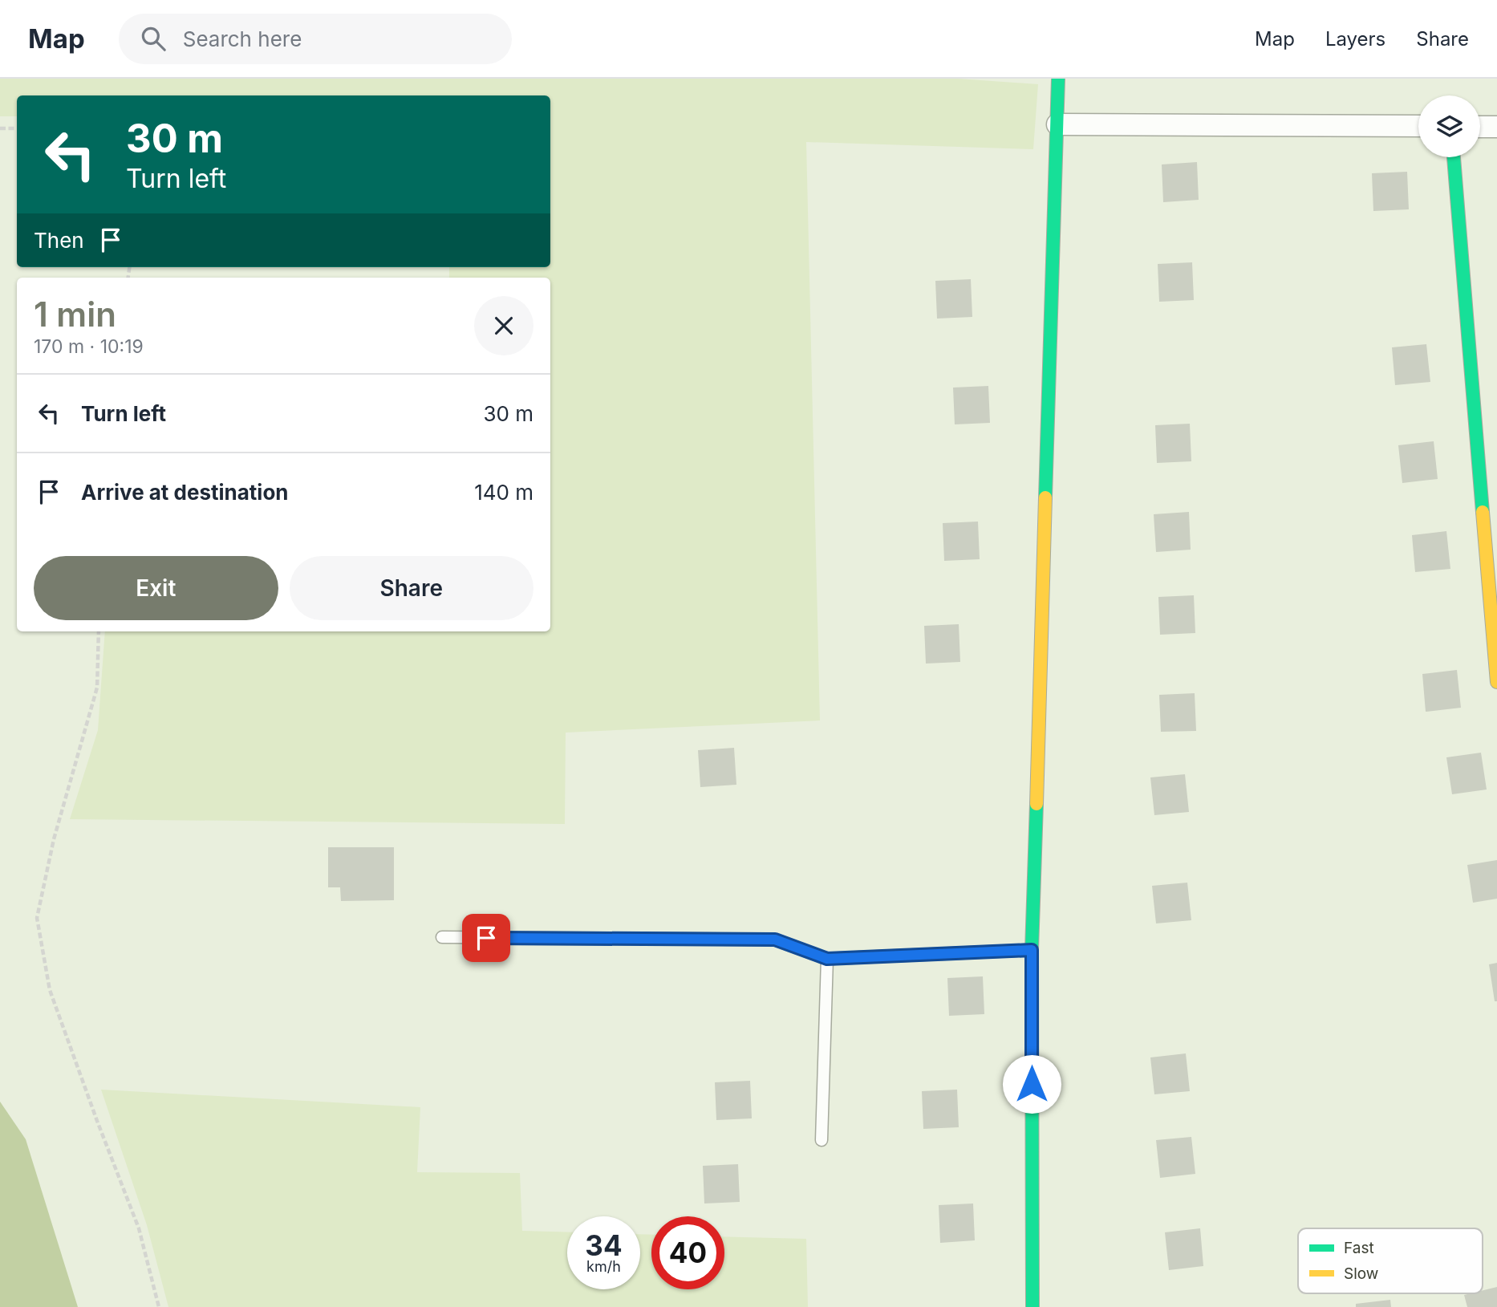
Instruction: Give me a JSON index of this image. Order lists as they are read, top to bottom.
{
  "legend": ["Fast", "Slow"],
  "page": {
    "header": "Map",
    "search": "Search here",
    "nav": ["Map", "Layers", "Share"],
    "turn": ["30 m", "Turn left"],
    "then": "Then",
    "heading": ["1 min", "170 m · 10:19"],
    "list": [
      {
        "name": "Turn left",
        "value": "30 m"
      },
      {
        "name": "Arrive at destination",
        "value": "140 m"
      }
    ],
    "buttons": ["Exit", "Share"],
    "speed": "34 km/h",
    "limit": "40"
  }
}
